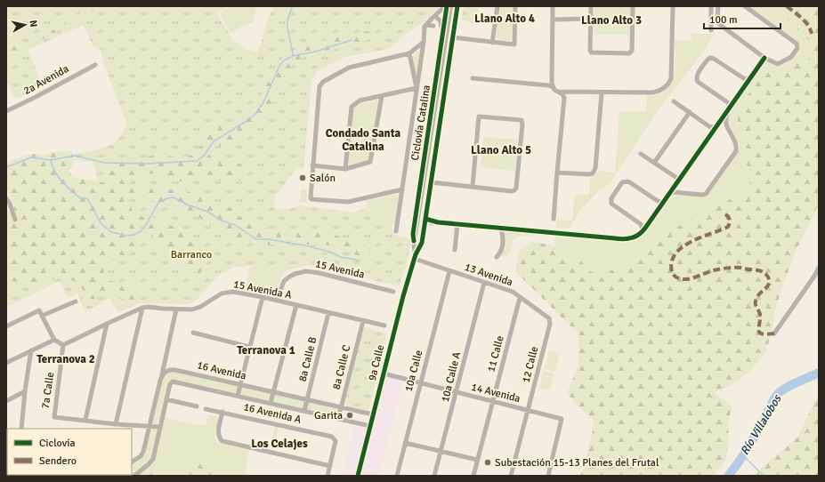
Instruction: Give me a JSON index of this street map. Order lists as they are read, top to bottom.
{
  "streets": {
    "street": [
      "2a Avenida",
      "15 Avenida",
      "13 Avenida",
      "15 Avenida A",
      "11 Calle",
      "8a Calle B",
      "9a Calle",
      "12 Calle",
      "8a Calle C",
      "16 Avenida",
      "10a Calle",
      "10a Calle A",
      "7a Calle",
      "14 Avenida",
      "16 Avenida A"
    ],
    "cycle path": ["Ciclovía Catalina"]
  },
  "crossings": [
    ["15 Avenida", "15 Avenida A"],
    ["13 Avenida", "11 Calle"],
    ["13 Avenida", "9a Calle"],
    ["13 Avenida", "12 Calle"],
    ["13 Avenida", "10a Calle"],
    ["13 Avenida", "10a Calle A"],
    ["15 Avenida A", "8a Calle B"],
    ["15 Avenida A", "8a Calle C"],
    ["15 Avenida A", "7a Calle"],
    ["11 Calle", "14 Avenida"],
    ["8a Calle B", "16 Avenida"],
    ["9a Calle", "16 Avenida"],
    ["9a Calle", "14 Avenida"],
    ["12 Calle", "14 Avenida"],
    ["8a Calle C", "16 Avenida"],
    ["10a Calle", "14 Avenida"],
    ["10a Calle A", "14 Avenida"]
  ],
  "districts": [
    "Llano Alto 4",
    "Llano Alto 3",
    "Condado Santa Catalina",
    "Llano Alto 5",
    "Terranova 1",
    "Terranova 2",
    "Los Celajes"
  ],
  "water": ["Río Villalobos"],
  "parks": ["Barranco"],
  "places": ["Salón", "Garita", "Subestación 15-13 Planes del Frutal"],
  "legend": ["Ciclovía", "Sendero"],
  "scale_bar": "100 m",
  "north": "right"
}
